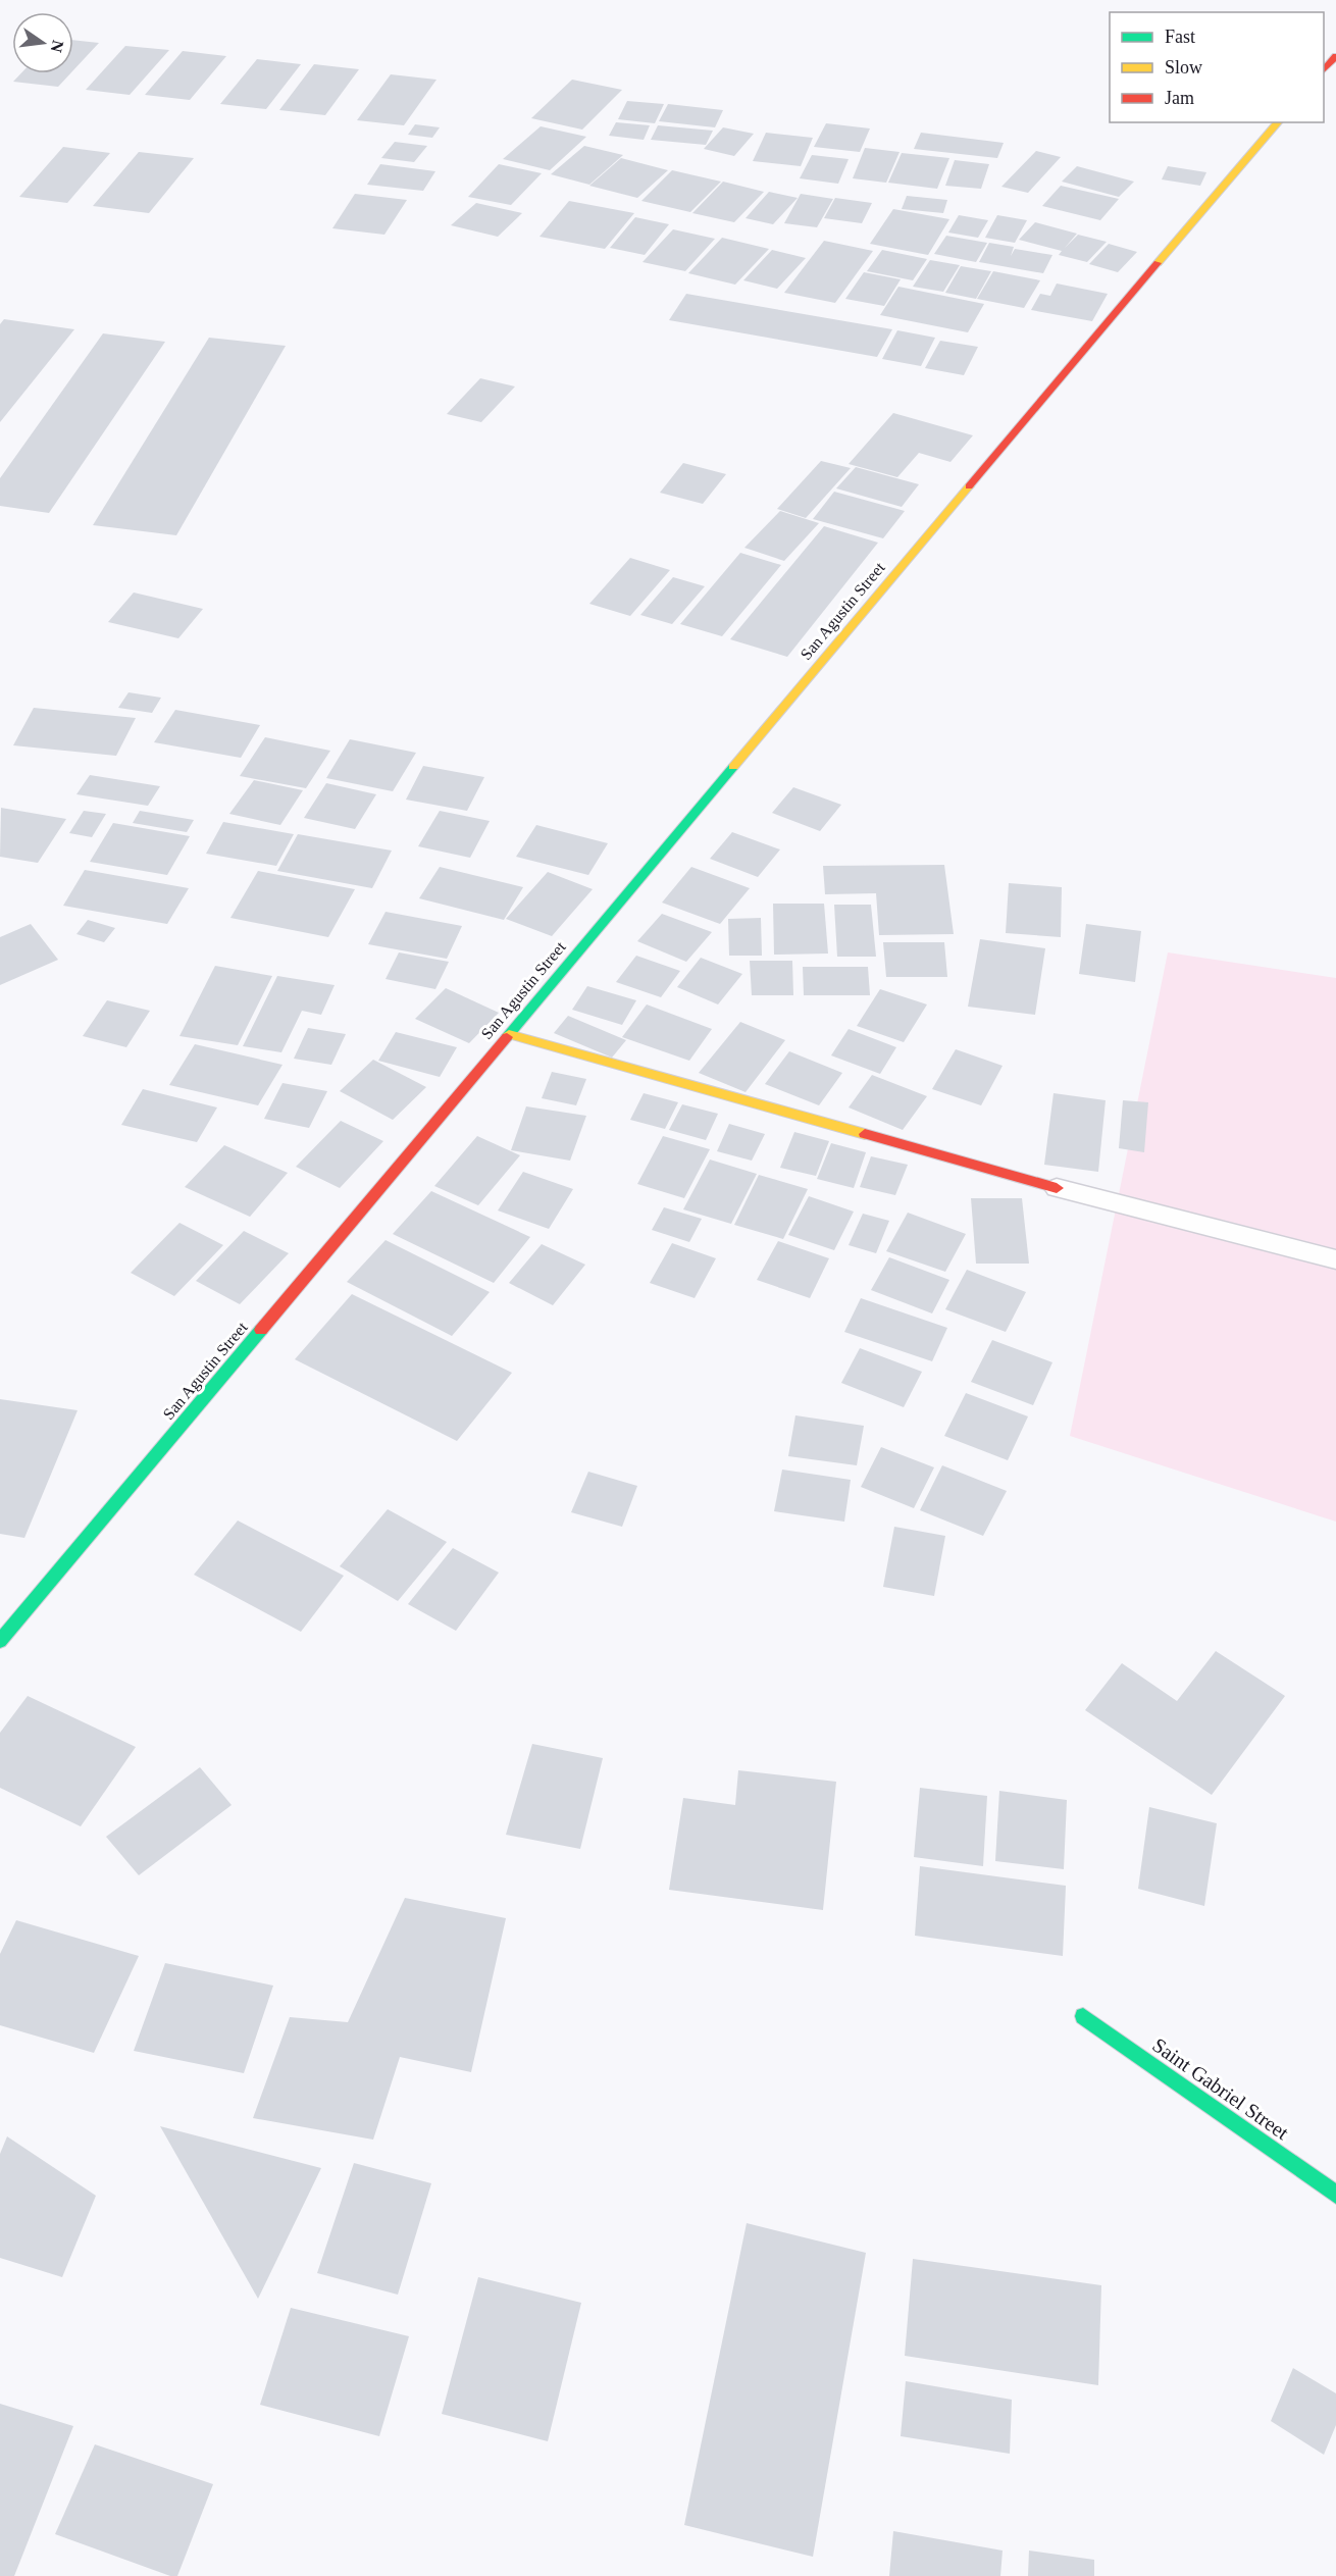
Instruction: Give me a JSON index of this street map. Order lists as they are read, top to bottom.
{
  "streets": {
    "street": ["San Agustin Street", "Saint Gabriel Street"]
  },
  "legend": ["Fast", "Slow", "Jam"],
  "north": "right"
}
